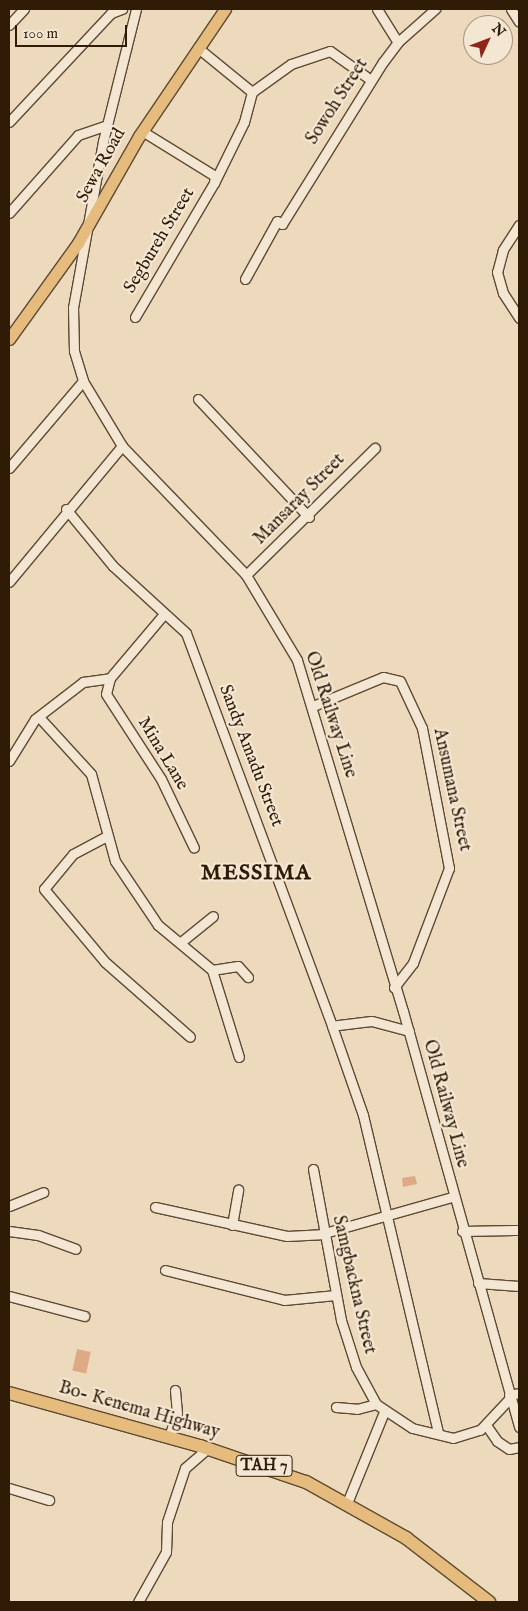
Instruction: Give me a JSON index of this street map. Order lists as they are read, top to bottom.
{
  "streets": {
    "highway": ["Bo- Kenema Highway", "TAH 7"],
    "main road": ["Sewa Road"],
    "street": [
      "Sowoh Street",
      "Segbureh Street",
      "Mansaray Street",
      "Old Railway Line",
      "Mina Lane",
      "Sandy Amadu Street",
      "Ansumana Street",
      "Samgbackna Street"
    ]
  },
  "crossings": [
    ["Sewa Road", "Old Railway Line"],
    ["Mansaray Street", "Old Railway Line"],
    ["Old Railway Line", "Ansumana Street"],
    ["Sandy Amadu Street", "Samgbackna Street"]
  ],
  "districts": ["MESSIMA"],
  "scale_bar": "100 m",
  "north": "top right"
}
